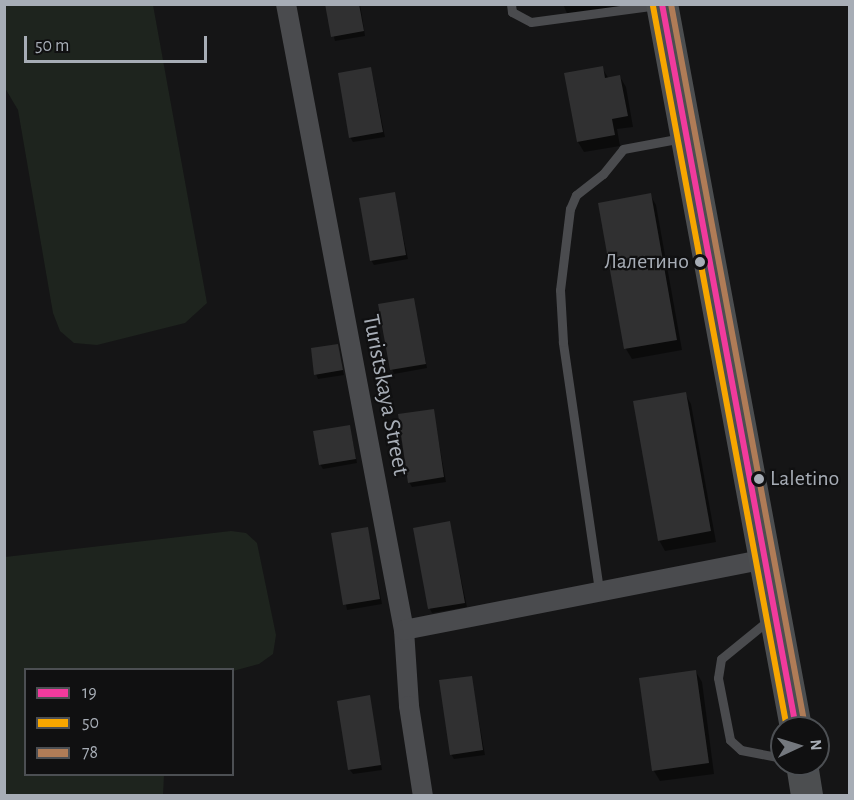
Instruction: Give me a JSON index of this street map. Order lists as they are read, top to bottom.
{
  "streets": {
    "street": ["Turistskaya Street"]
  },
  "places": ["Лалетино", "Laletino"],
  "lines": ["transit line 19", "transit line 78", "transit line 50"],
  "legend": ["19", "50", "78"],
  "scale_bar": "50 m",
  "north": "right"
}
